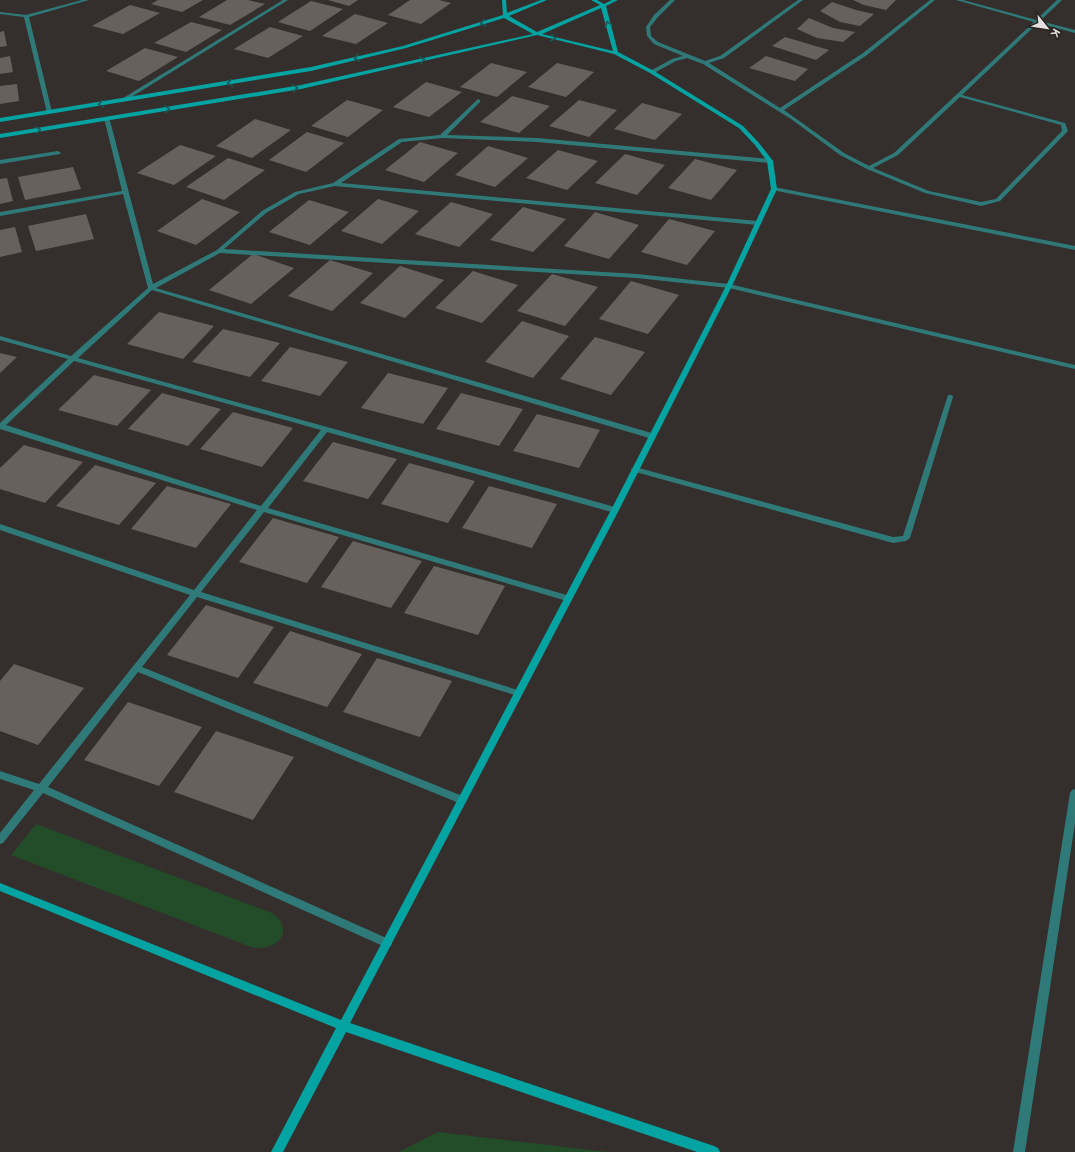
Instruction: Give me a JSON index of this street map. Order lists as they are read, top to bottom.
{
  "north": "bottom right"
}
